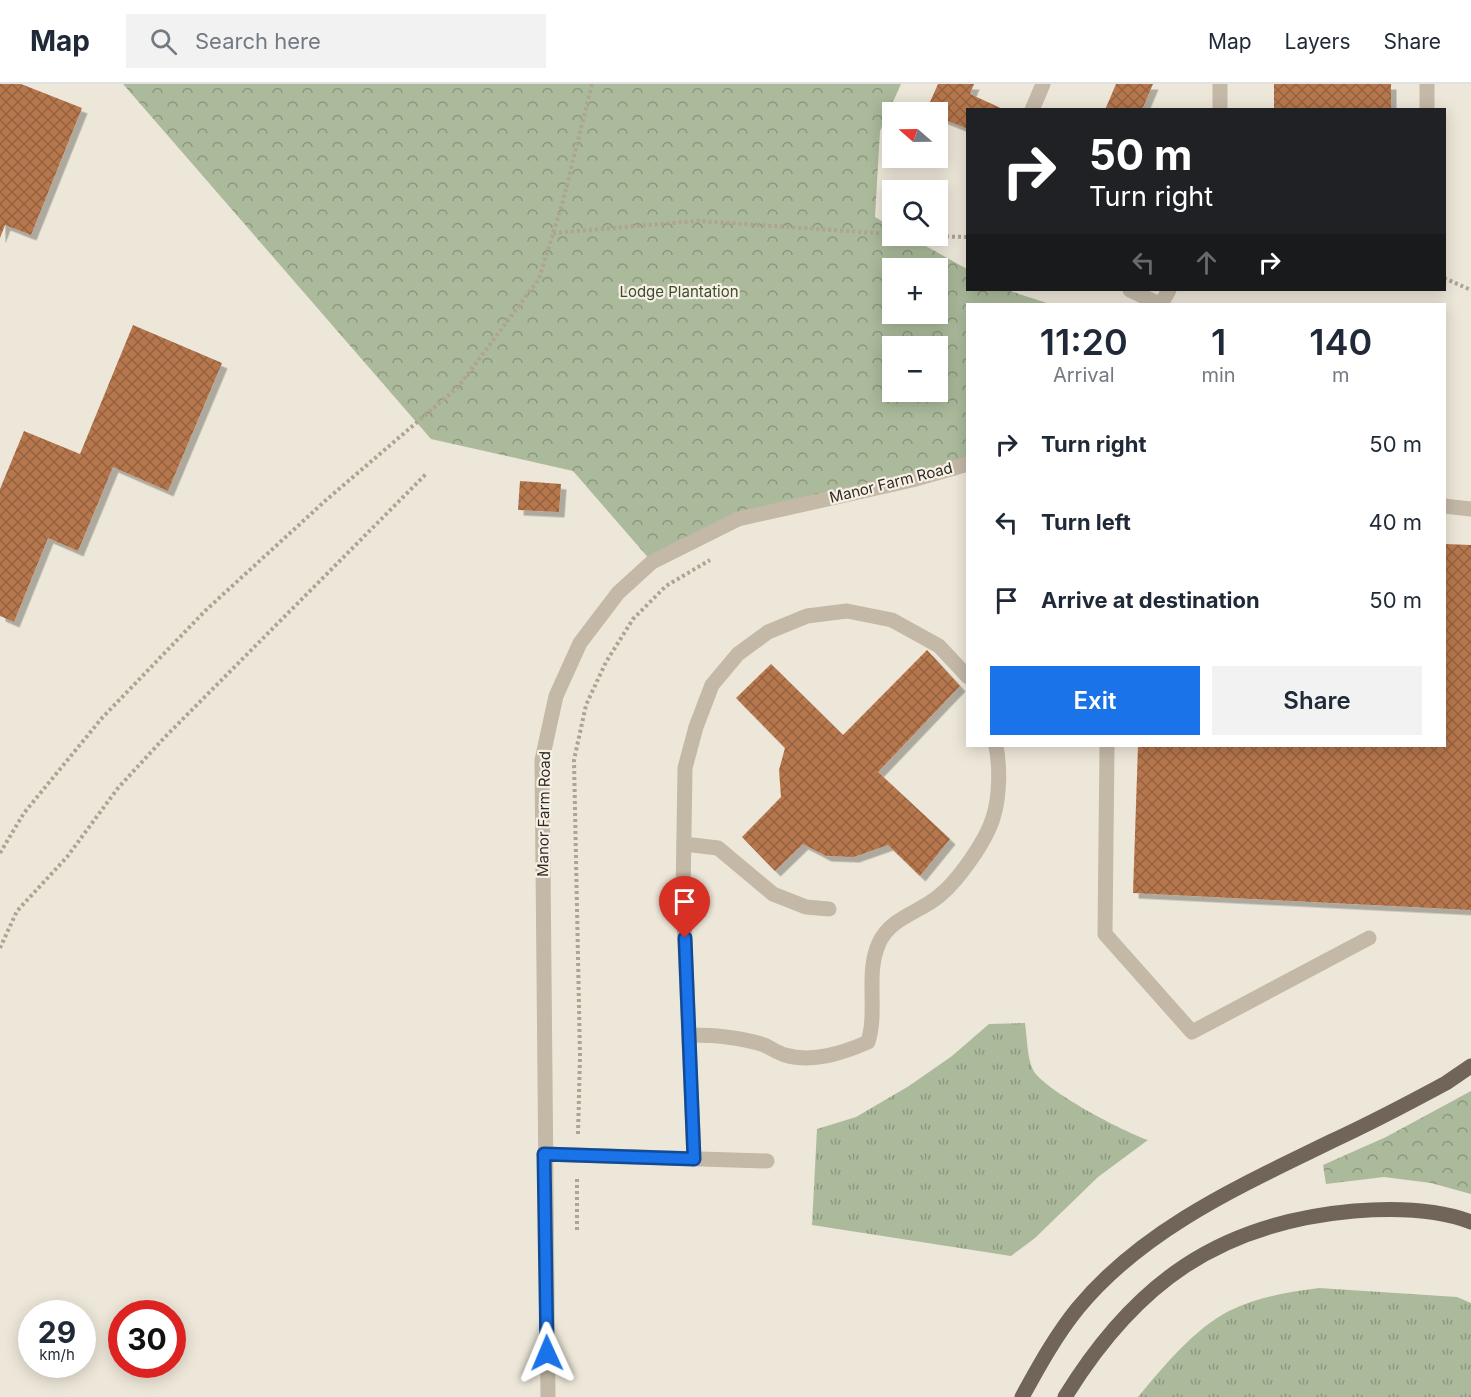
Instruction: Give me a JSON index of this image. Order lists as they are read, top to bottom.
{
  "streets": {
    "street": ["Manor Farm Road"]
  },
  "parks": ["Lodge Plantation"],
  "north": "left",
  "page": {
    "header": "Map",
    "search": "Search here",
    "nav": ["Map", "Layers", "Share"],
    "map_buttons": ["+", "−"],
    "turn": ["50 m", "Turn right"],
    "eta": [
      "11:20",
      "Arrival",
      "1",
      "min",
      "140",
      "m"
    ],
    "list": [
      {
        "name": "Turn right",
        "value": "50 m"
      },
      {
        "name": "Turn left",
        "value": "40 m"
      },
      {
        "name": "Arrive at destination",
        "value": "50 m"
      }
    ],
    "buttons": ["Exit", "Share"],
    "speed": "29 km/h",
    "limit": "30"
  }
}
